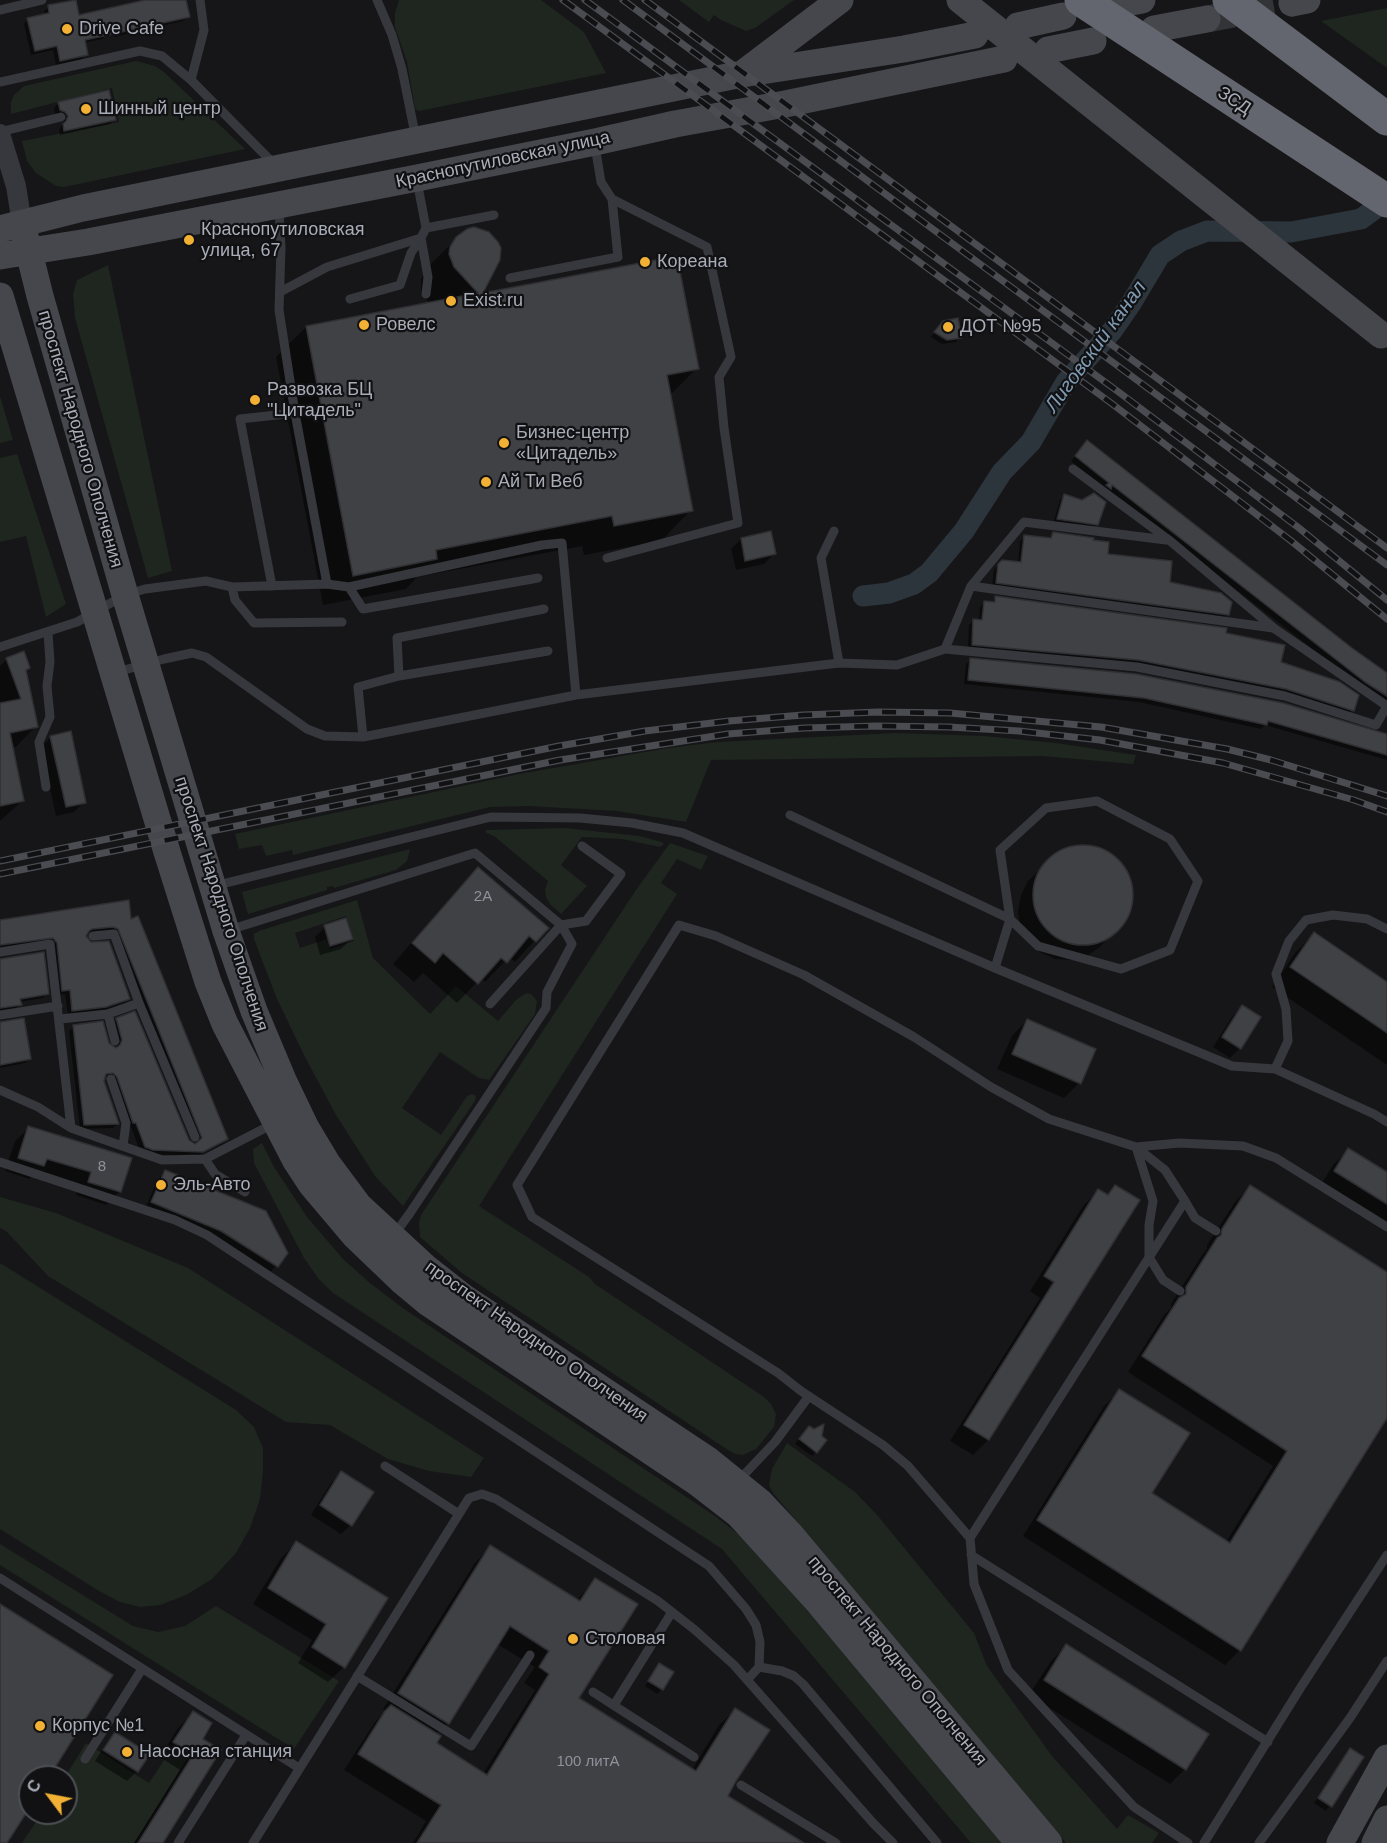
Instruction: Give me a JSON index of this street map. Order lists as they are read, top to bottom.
{
  "streets": {
    "highway": ["ЗСД"],
    "main road": ["Краснопутиловская улица", "проспект Народного Ополчения"]
  },
  "crossings": [
    ["Краснопутиловская улица", "проспект Народного Ополчения"]
  ],
  "water": ["Лиговский канал"],
  "places": [
    "Drive Cafe",
    "Шинный центр",
    "Краснопутиловская улица, 67",
    "Кореана",
    "Exist.ru",
    "Ровелс",
    "ДОТ №95",
    "Развозка БЦ \"Цитадель\"",
    "Бизнес-центр «Цитадель»",
    "Ай Ти Веб",
    "Эль-Авто",
    "Столовая",
    "Корпус №1",
    "Насосная станция"
  ],
  "house_numbers": ["2А", "8", "100 литА"],
  "north": "top left"
}
